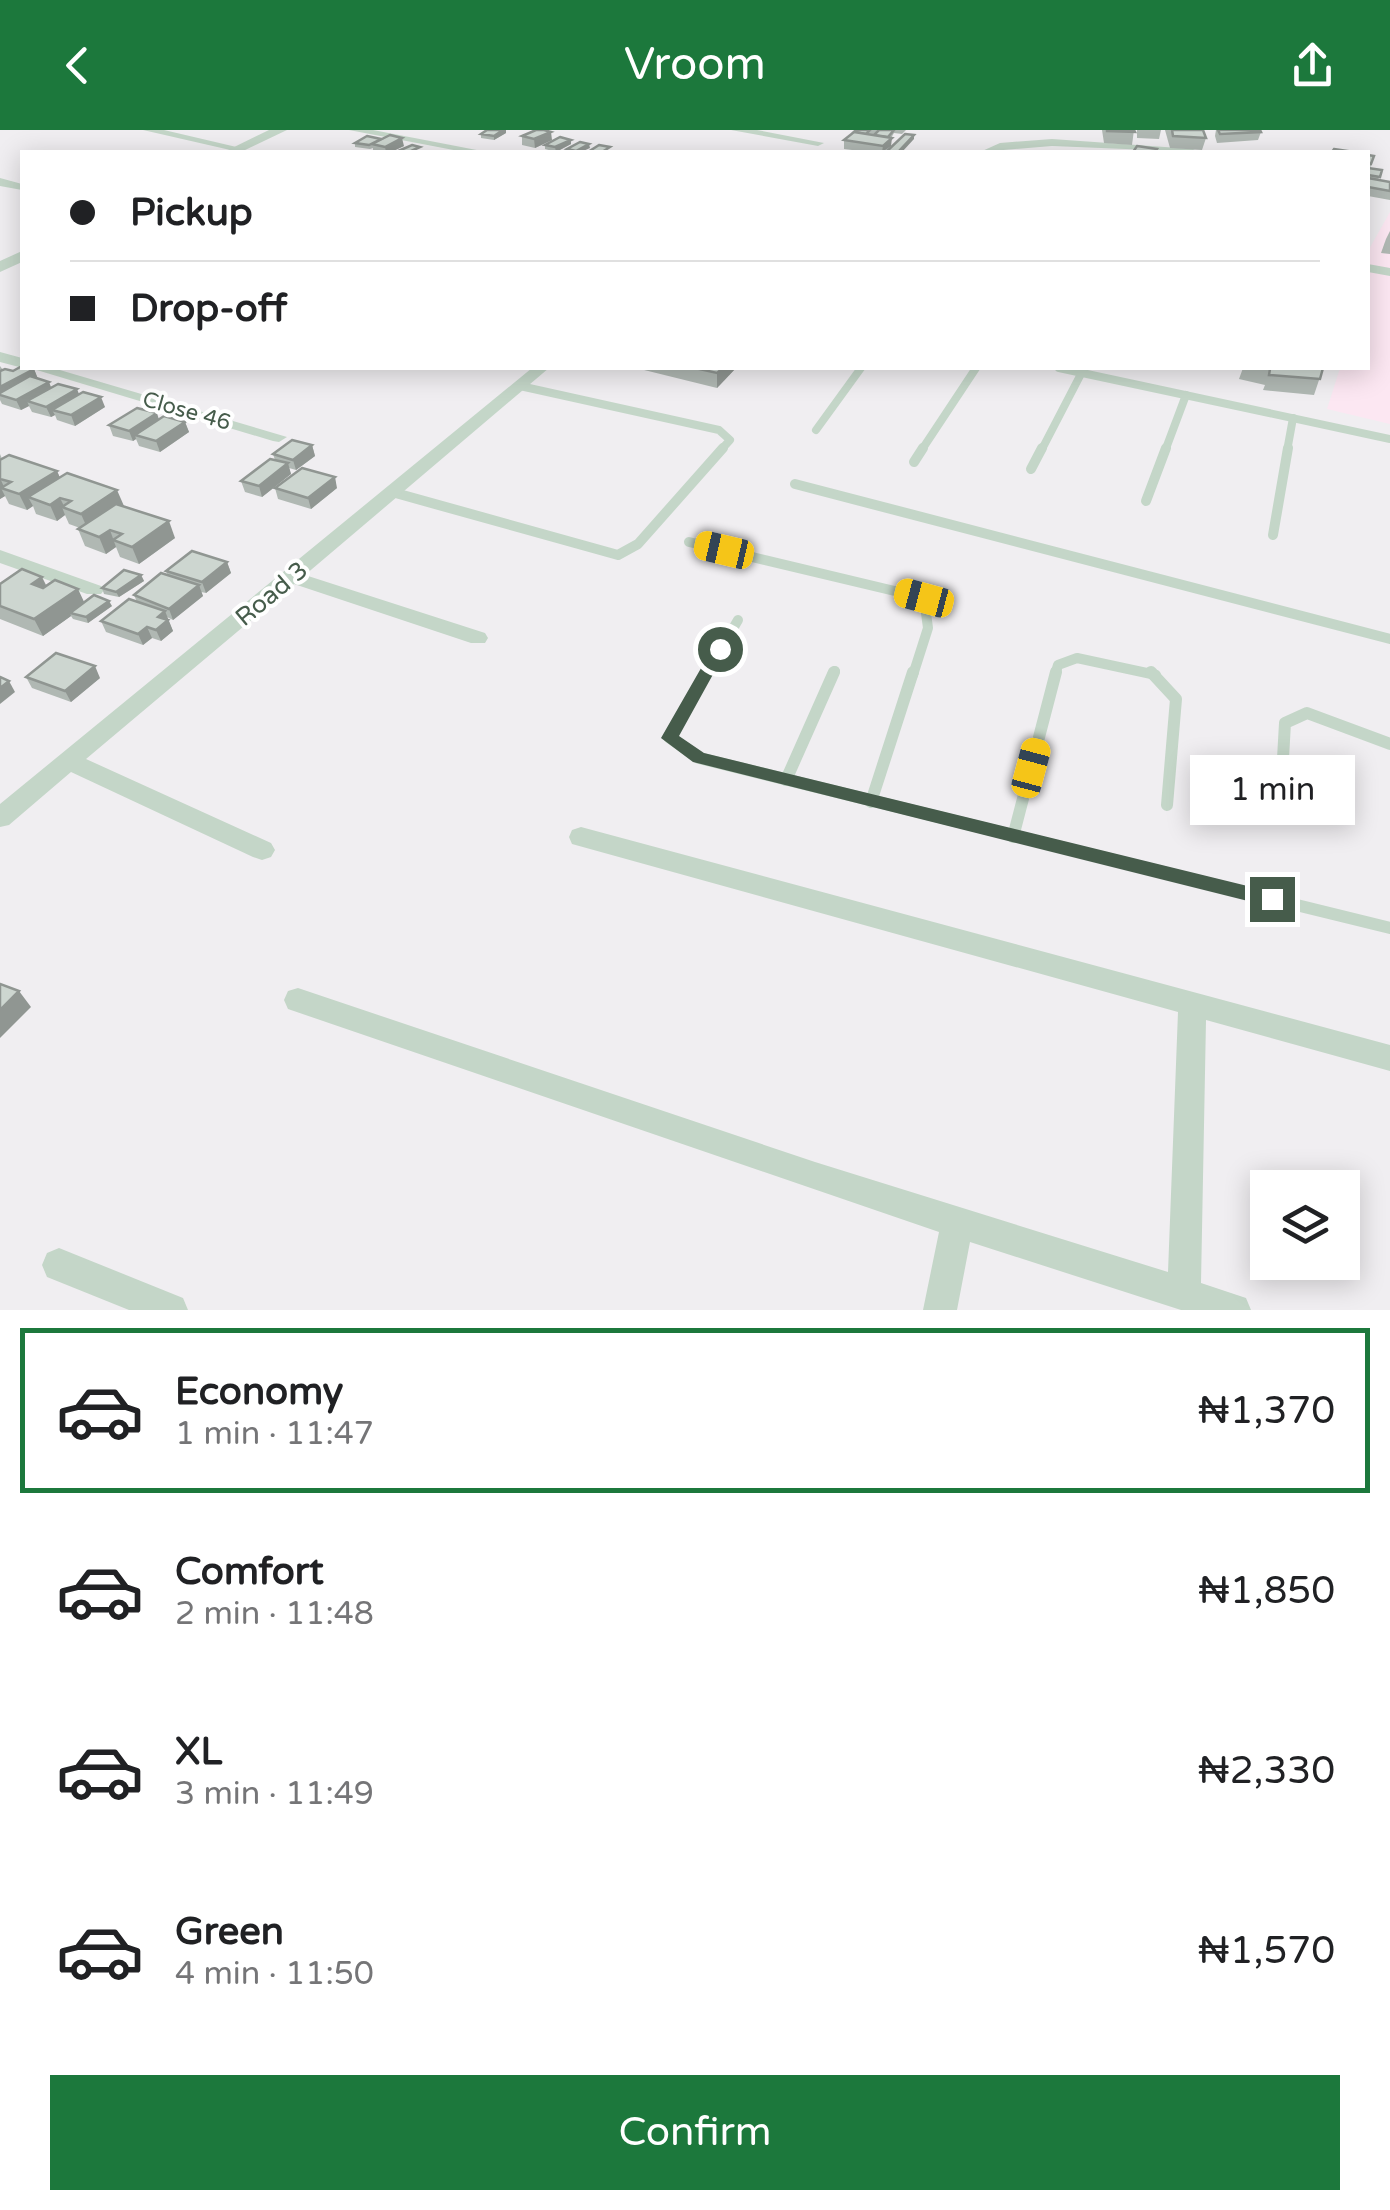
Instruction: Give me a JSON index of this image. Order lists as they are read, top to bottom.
{
  "streets": {
    "street": ["Close 46", "Road 3"]
  },
  "page": {
    "header": "Vroom",
    "banner": ["Pickup", "Drop-off"],
    "bubble": "1 min",
    "list": [
      {
        "name": "Economy",
        "note": "1 min · 11:47",
        "value": "₦1,370"
      },
      {
        "name": "Comfort",
        "note": "2 min · 11:48",
        "value": "₦1,850"
      },
      {
        "name": "XL",
        "note": "3 min · 11:49",
        "value": "₦2,330"
      },
      {
        "name": "Green",
        "note": "4 min · 11:50",
        "value": "₦1,570"
      }
    ],
    "buttons": "Confirm"
  }
}
